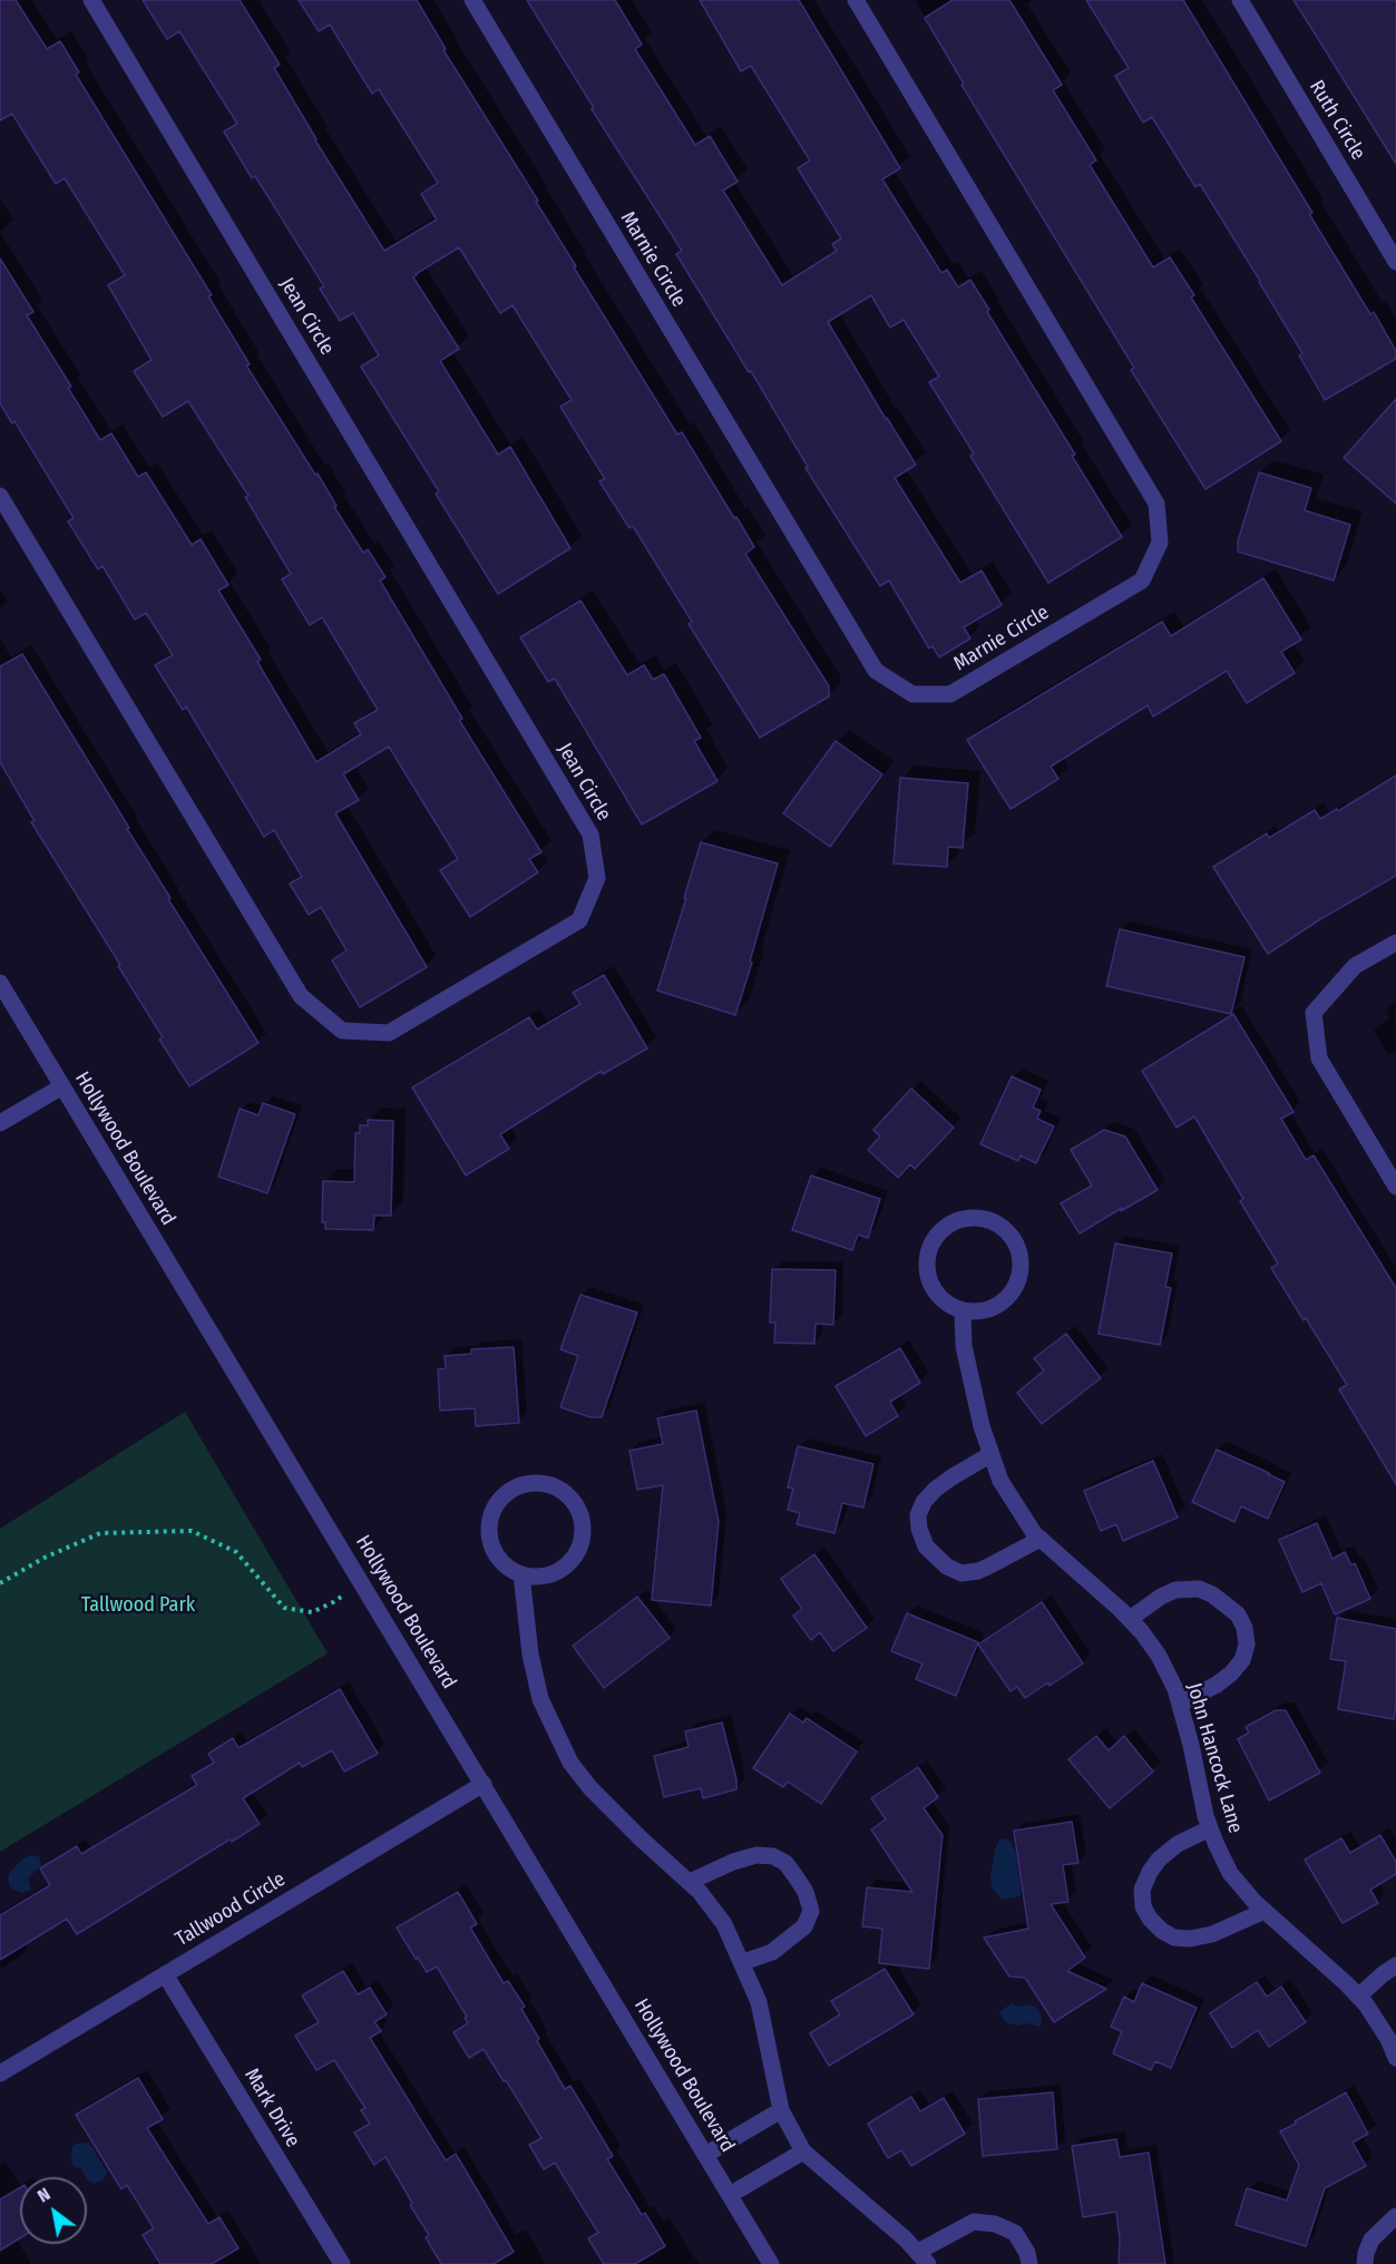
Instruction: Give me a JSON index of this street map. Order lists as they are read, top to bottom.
{
  "streets": {
    "street": [
      "Ruth Circle",
      "Marnie Circle",
      "Jean Circle",
      "Hollywood Boulevard",
      "John Hancock Lane",
      "Tallwood Circle",
      "Mark Drive"
    ]
  },
  "crossings": [
    ["Hollywood Boulevard", "Tallwood Circle"],
    ["Tallwood Circle", "Mark Drive"]
  ],
  "parks": ["Tallwood Park"],
  "north": "top left"
}
